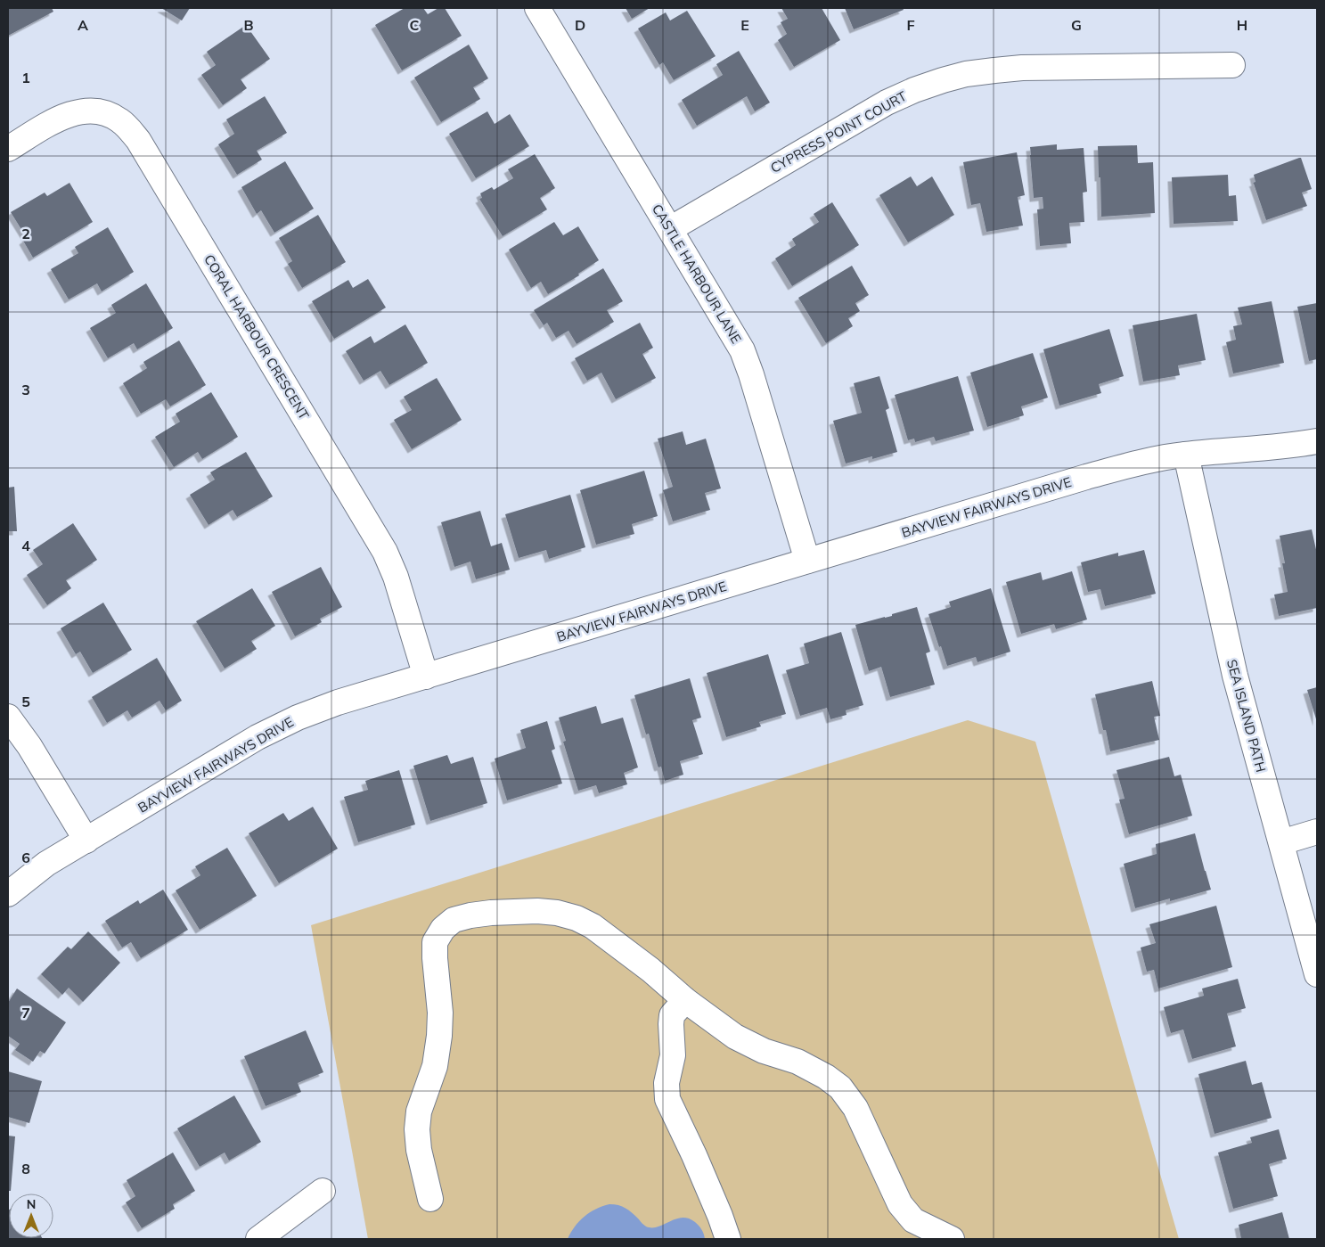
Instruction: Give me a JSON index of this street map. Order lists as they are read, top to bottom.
{
  "streets": {
    "street": [
      "CYPRESS POINT COURT",
      "CASTLE HARBOUR LANE",
      "CORAL HARBOUR CRESCENT",
      "BAYVIEW FAIRWAYS DRIVE",
      "SEA ISLAND PATH"
    ]
  },
  "crossings": [
    ["CYPRESS POINT COURT", "CASTLE HARBOUR LANE"],
    ["CASTLE HARBOUR LANE", "BAYVIEW FAIRWAYS DRIVE"],
    ["CORAL HARBOUR CRESCENT", "BAYVIEW FAIRWAYS DRIVE"],
    ["BAYVIEW FAIRWAYS DRIVE", "SEA ISLAND PATH"]
  ],
  "north": "top",
  "grid": {
    "columns": [
      "A",
      "B",
      "C",
      "D",
      "E",
      "F",
      "G",
      "H"
    ],
    "rows": [
      "1",
      "2",
      "3",
      "4",
      "5",
      "6",
      "7",
      "8"
    ]
  }
}
